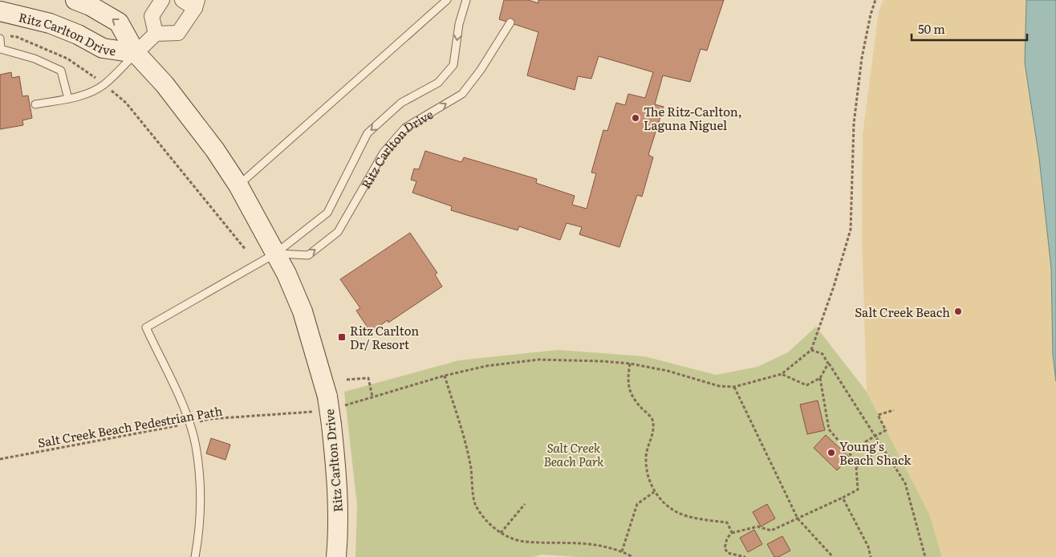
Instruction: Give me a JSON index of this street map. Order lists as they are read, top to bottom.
{
  "streets": {
    "street": ["Ritz Carlton Drive"],
    "path": ["Salt Creek Beach Pedestrian Path"]
  },
  "parks": ["Salt Creek Beach Park"],
  "places": {
    "other": ["The Ritz-Carlton, Laguna Niguel", "Salt Creek Beach", "Young's Beach Shack"],
    "transit": ["Ritz Carlton Dr/ Resort"]
  },
  "scale_bar": "50 m"
}
